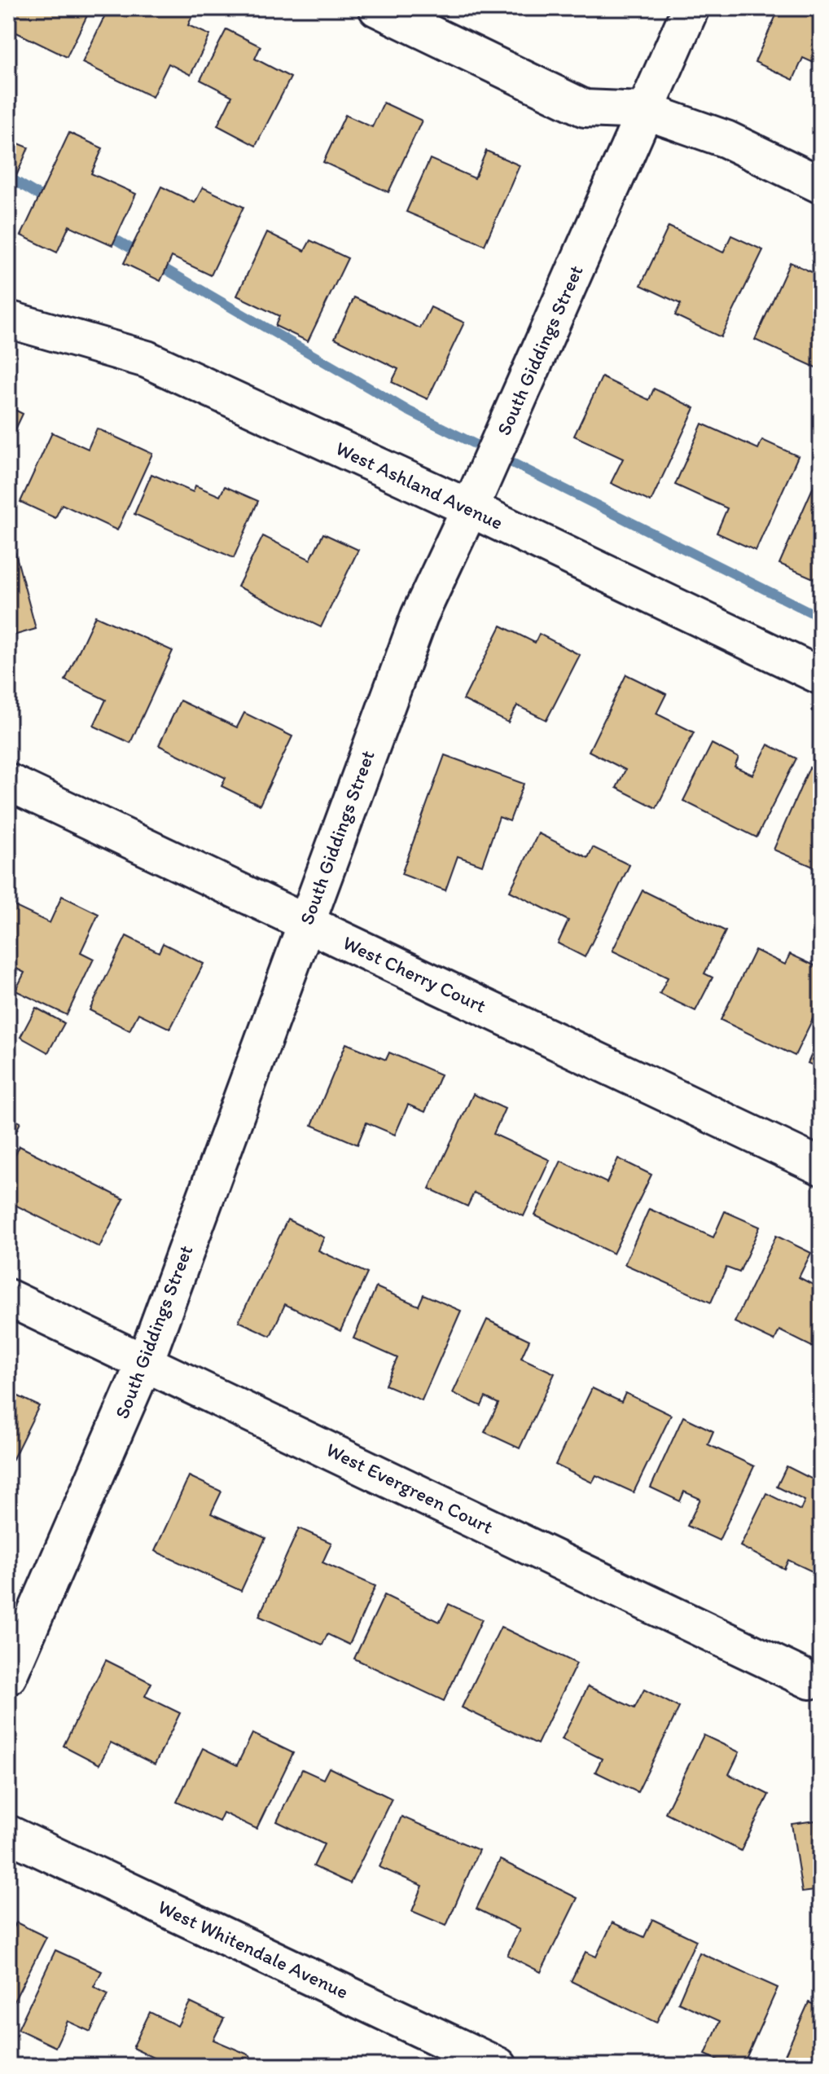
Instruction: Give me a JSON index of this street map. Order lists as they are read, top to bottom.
{
  "streets": {
    "street": [
      "South Giddings Street",
      "West Ashland Avenue",
      "West Cherry Court",
      "West Evergreen Court",
      "West Whitendale Avenue"
    ]
  },
  "crossings": [
    ["South Giddings Street", "West Ashland Avenue"],
    ["South Giddings Street", "West Cherry Court"],
    ["South Giddings Street", "West Evergreen Court"]
  ]
}
